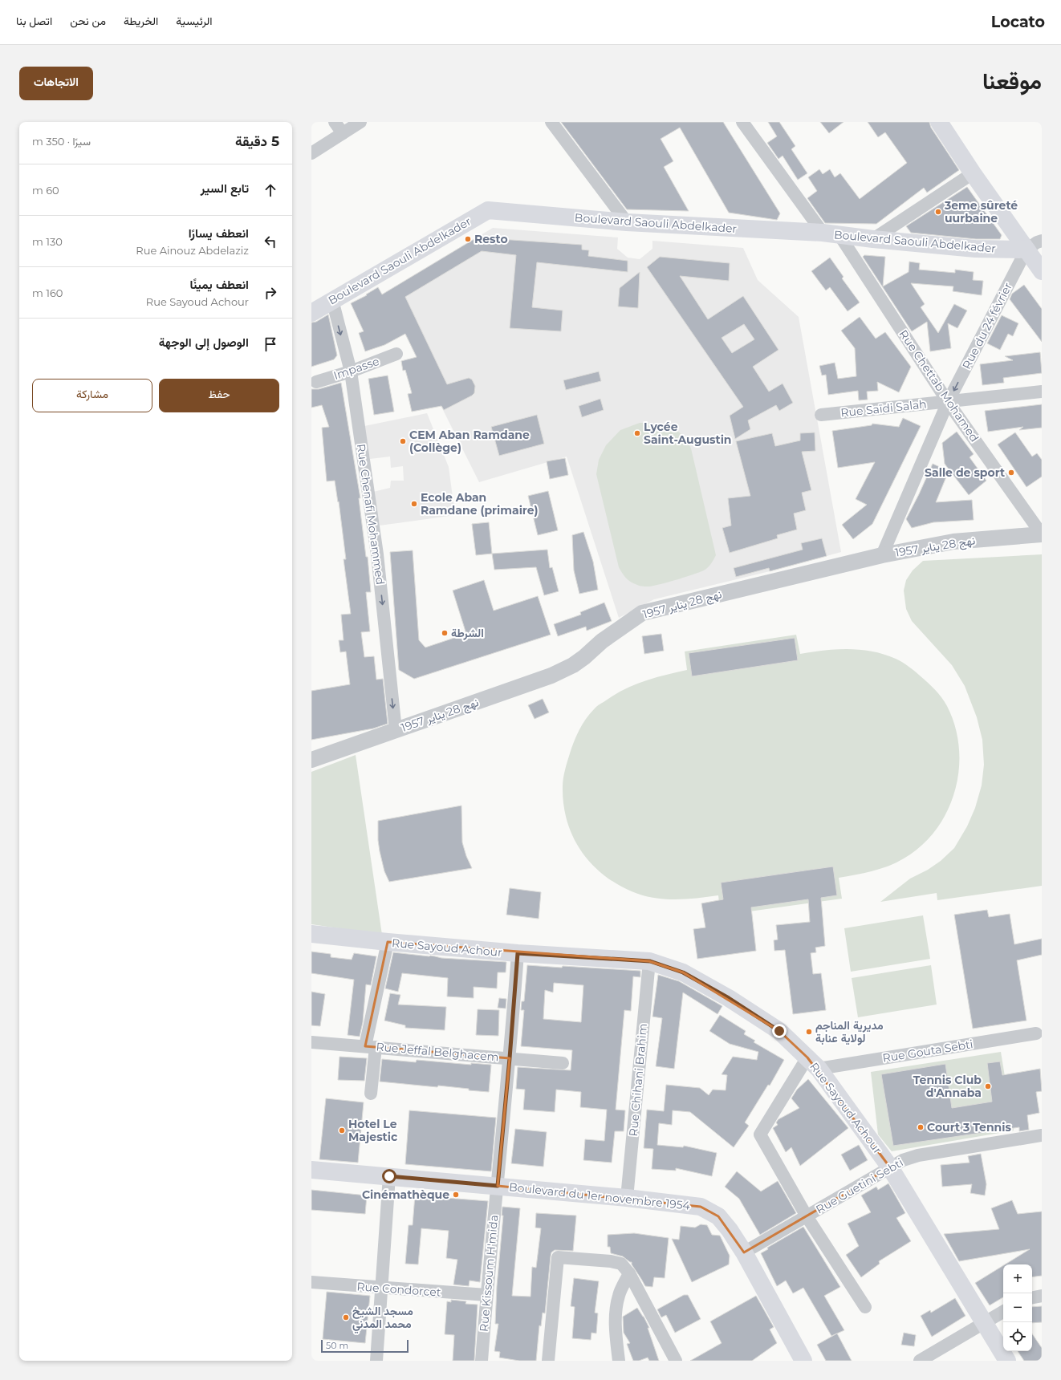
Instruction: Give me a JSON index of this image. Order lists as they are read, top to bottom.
{
  "streets": {
    "main road": ["Boulevard Saouli Abdelkader", "Rue Sayoud Achour", "Boulevard du 1er novembre 1954"],
    "street": [
      "Rue du 24 février",
      "Impasse",
      "Rue Chettab Mohamed",
      "Rue Saïdi Salah",
      "Rue Chenafi Mohammed",
      "نهج 28 يناير 1957",
      "Rue Gouta Sebti",
      "Rue Jeffal Belghacem",
      "Rue Chihani Brahim",
      "Rue Guetini Sebti",
      "Rue Kissoum H'mida",
      "Rue Condorcet"
    ]
  },
  "crossings": [
    ["Boulevard Saouli Abdelkader", "Rue du 24 février"],
    ["Boulevard Saouli Abdelkader", "Rue Chettab Mohamed"],
    ["Boulevard Saouli Abdelkader", "Rue Chenafi Mohammed"],
    ["Rue du 24 février", "Rue Chettab Mohamed"],
    ["Rue du 24 février", "Rue Saïdi Salah"],
    ["Rue du 24 février", "نهج 28 يناير 1957"],
    ["Impasse", "Rue Chenafi Mohammed"],
    ["Rue Chettab Mohamed", "Rue Saïdi Salah"],
    ["Rue Chettab Mohamed", "نهج 28 يناير 1957"],
    ["Rue Chenafi Mohammed", "نهج 28 يناير 1957"],
    ["Rue Sayoud Achour", "Rue Gouta Sebti"],
    ["Rue Sayoud Achour", "Rue Chihani Brahim"],
    ["Rue Sayoud Achour", "Rue Guetini Sebti"],
    ["Rue Sayoud Achour", "Rue Kissoum H'mida"],
    ["Rue Jeffal Belghacem", "Rue Kissoum H'mida"],
    ["Rue Chihani Brahim", "Boulevard du 1er novembre 1954"],
    ["Rue Guetini Sebti", "Boulevard du 1er novembre 1954"],
    ["Boulevard du 1er novembre 1954", "Rue Kissoum H'mida"],
    ["Rue Kissoum H'mida", "Rue Condorcet"]
  ],
  "one_way": ["Rue du 24 février", "Rue Chenafi Mohammed"],
  "places": [
    "3eme sûreté uurbaine",
    "Resto",
    "Lycée Saint-Augustin",
    "CEM Aban Ramdane (Collège)",
    "Salle de sport",
    "Ecole Aban Ramdane (primaire)",
    "الشرطة",
    "مديرية المناجم لولاية عنابة",
    "Tennis Club d'Annaba",
    "Court 3 Tennis",
    "Hotel Le Majestic",
    "Cinémathèque",
    "مسجد الشيخ محمد المدني"
  ],
  "scale_bar": "50 m",
  "page": {
    "header": "Locato",
    "nav": [
      "الرئيسية",
      "الخريطة",
      "من نحن",
      "اتصل بنا"
    ],
    "title": "موقعنا",
    "buttons": [
      "الاتجاهات",
      ["حفظ", "مشاركة"]
    ],
    "heading": ["5 دقيقة", "سيرًا · 350 m"],
    "list": [
      ["تابع السير", "60 m"],
      ["انعطف يسارًا", "Rue Ainouz Abdelaziz", "130 m"],
      ["انعطف يمينًا", "Rue Sayoud Achour", "160 m"],
      "الوصول إلى الوجهة"
    ],
    "map_buttons": ["+", "−"],
    "scale": "50 m"
  }
}
